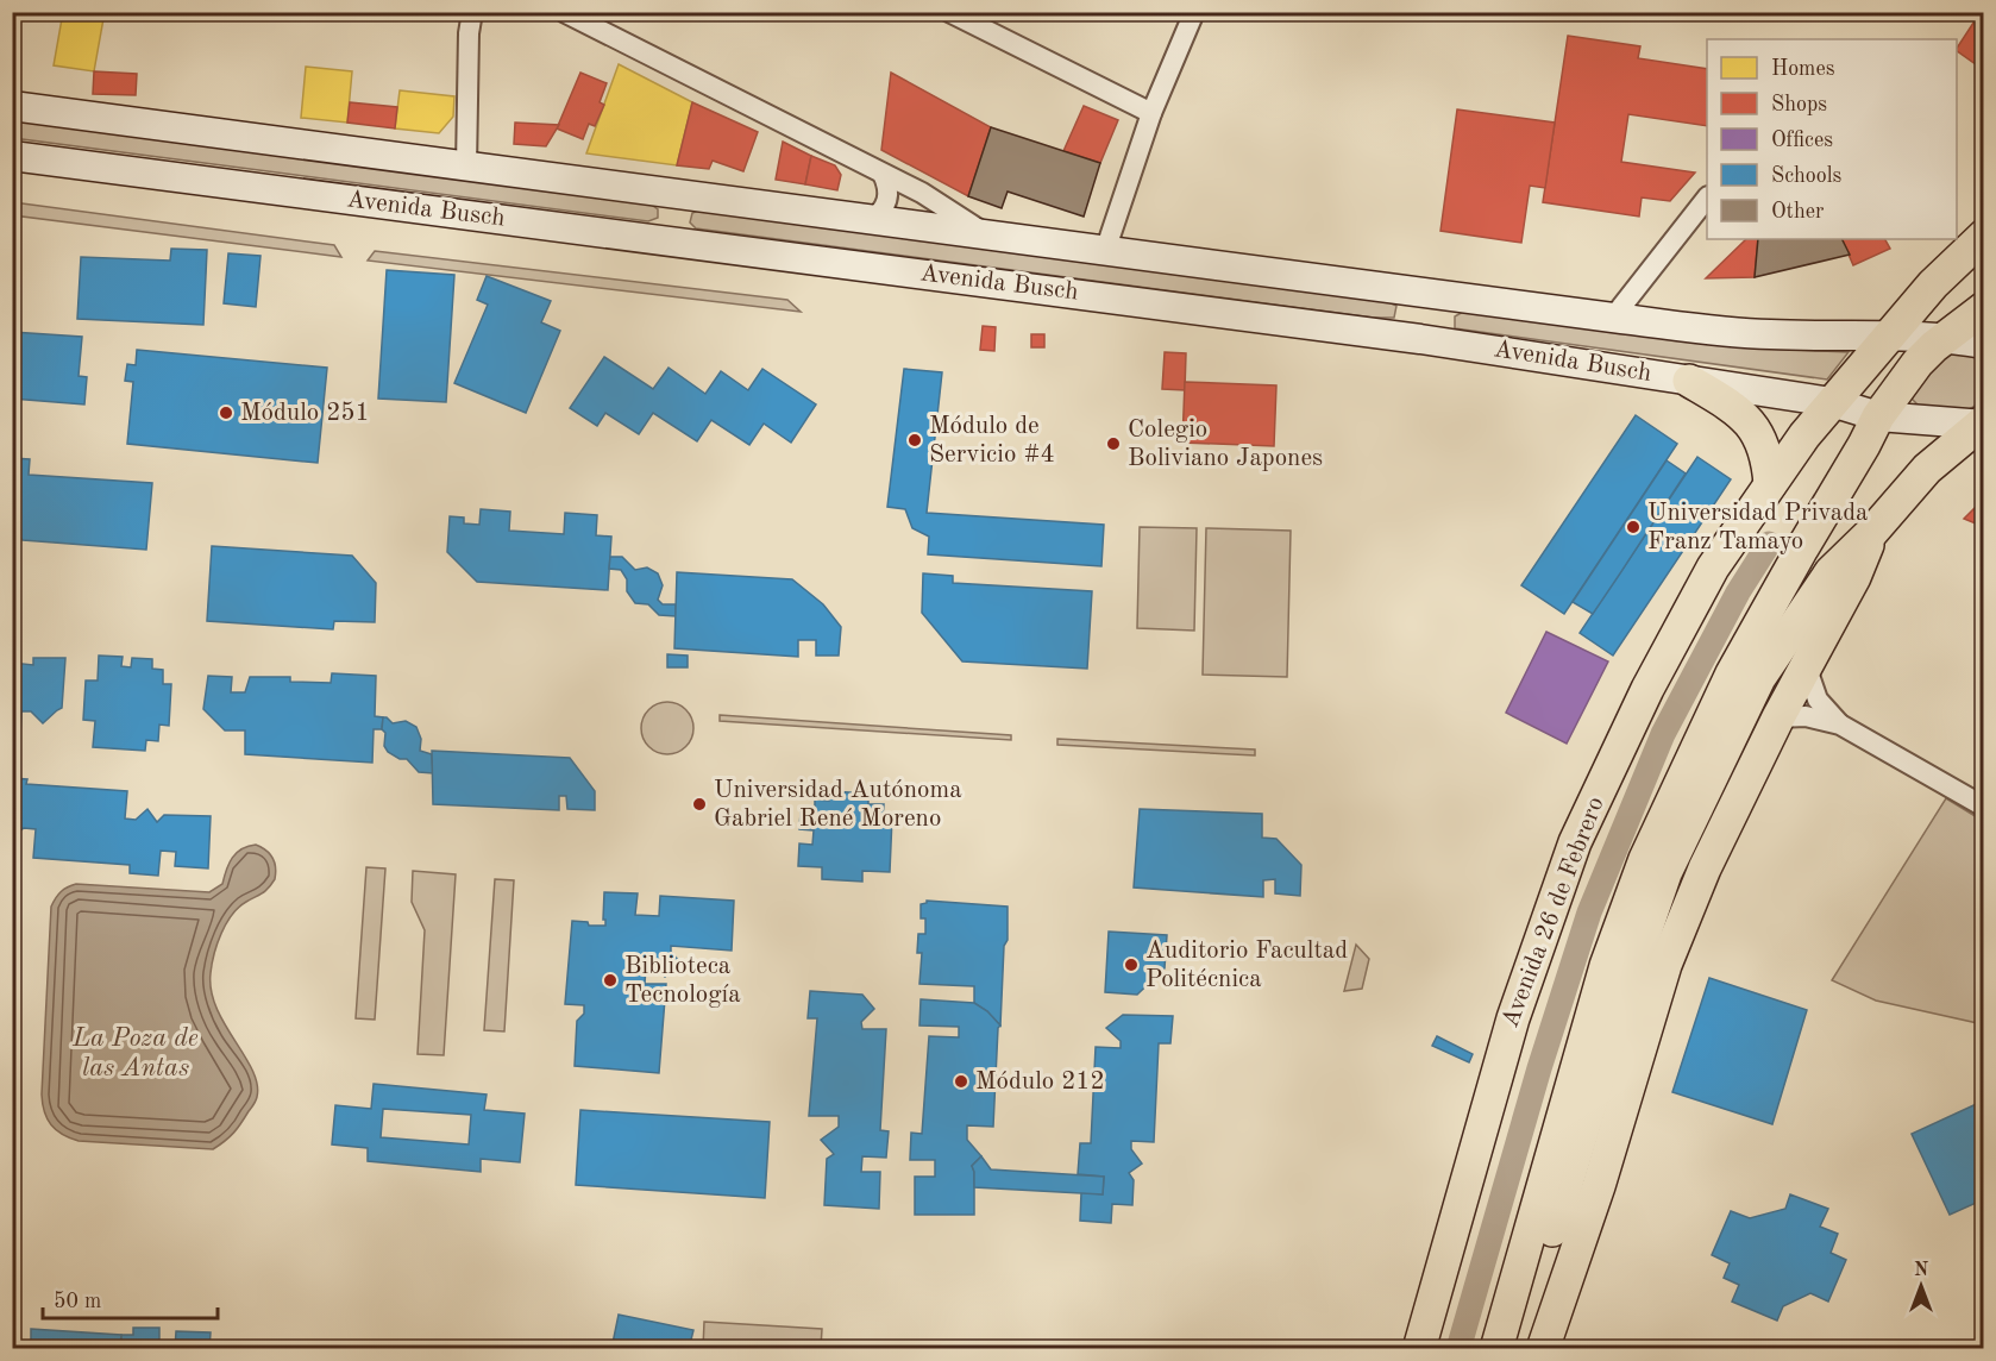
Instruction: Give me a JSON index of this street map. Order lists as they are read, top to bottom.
{
  "streets": {
    "main road": ["Avenida Busch", "Avenida 26 de Febrero"]
  },
  "crossings": [
    ["Avenida Busch", "Avenida 26 de Febrero"]
  ],
  "water": ["La Poza de las Antas"],
  "places": [
    "Módulo 251",
    "Módulo de Servicio #4",
    "Colegio Boliviano Japones",
    "Universidad Privada Franz Tamayo",
    "Universidad Autónoma Gabriel René Moreno",
    "Auditorio Facultad Politécnica",
    "Biblioteca Tecnología",
    "Módulo 212"
  ],
  "legend": [
    "Homes",
    "Shops",
    "Offices",
    "Schools",
    "Other"
  ],
  "scale_bar": "50 m",
  "north": "top"
}
